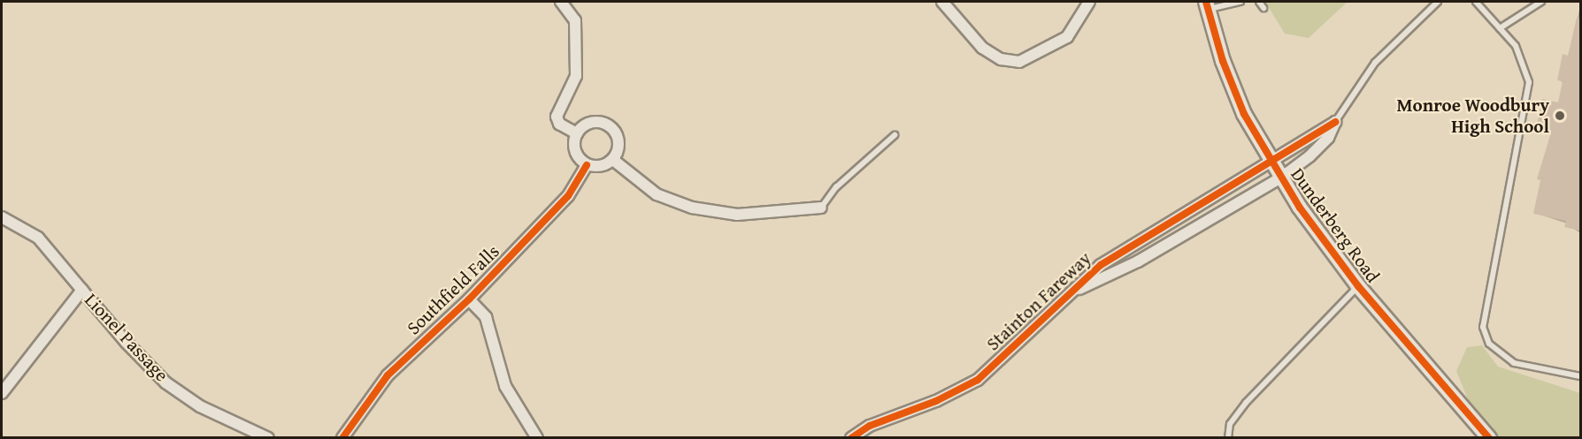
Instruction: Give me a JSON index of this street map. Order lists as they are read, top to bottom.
{
  "streets": {
    "street": [
      "Dunderberg Road",
      "Southfield Falls",
      "Stainton Fareway",
      "Lionel Passage"
    ]
  },
  "crossings": [
    ["Dunderberg Road", "Stainton Fareway"]
  ],
  "places": ["Monroe Woodbury High School"]
}
